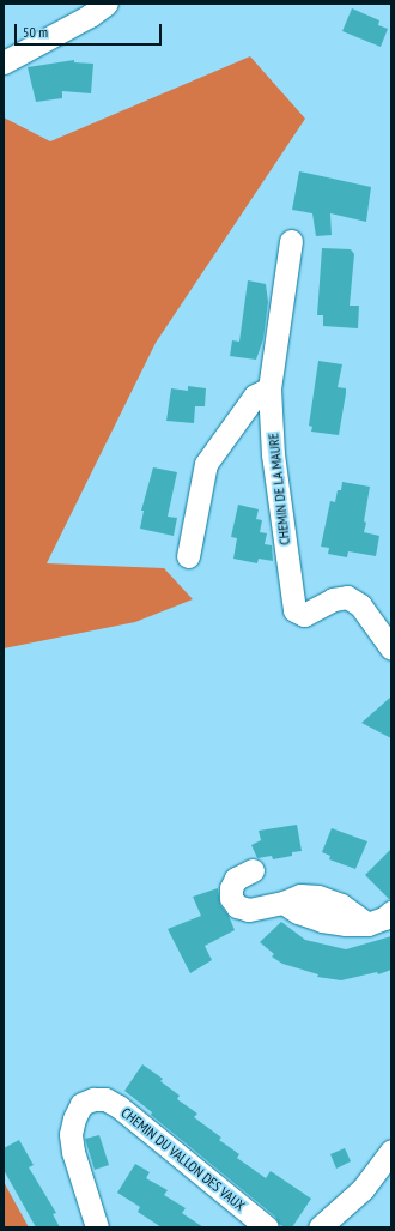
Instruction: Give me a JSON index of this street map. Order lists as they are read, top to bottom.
{
  "streets": {
    "street": ["CHEMIN DE LA MAURE", "CHEMIN DU VALLON DES VAUX"]
  },
  "scale_bar": "50 m"
}
